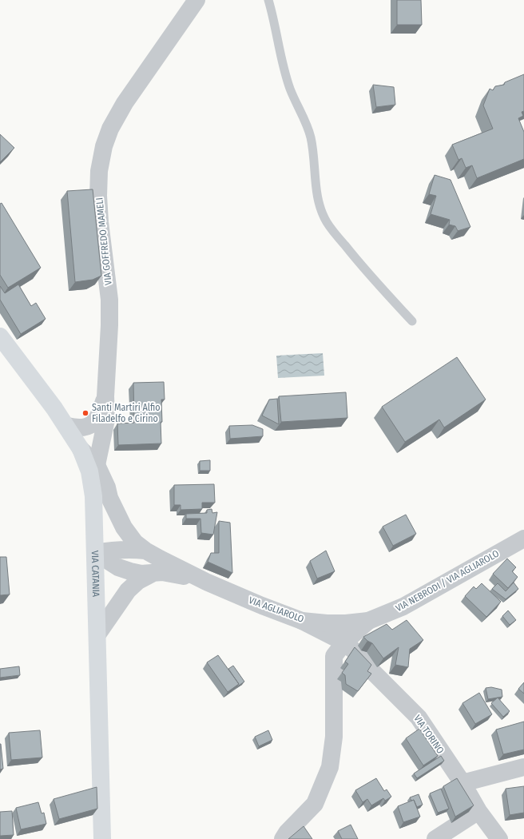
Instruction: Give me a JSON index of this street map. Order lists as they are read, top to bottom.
{
  "streets": {
    "main road": ["VIA CATANIA"],
    "street": [
      "VIA GOFFREDO MAMELI",
      "VIA NEBRODI / VIA AGLIAROLO",
      "VIA AGLIAROLO",
      "VIA TORINO"
    ]
  },
  "crossings": [
    ["VIA NEBRODI / VIA AGLIAROLO", "VIA AGLIAROLO"],
    ["VIA AGLIAROLO", "VIA TORINO"]
  ],
  "places": ["Santi Martiri Alfio Filadelfo e Cirino"]
}
